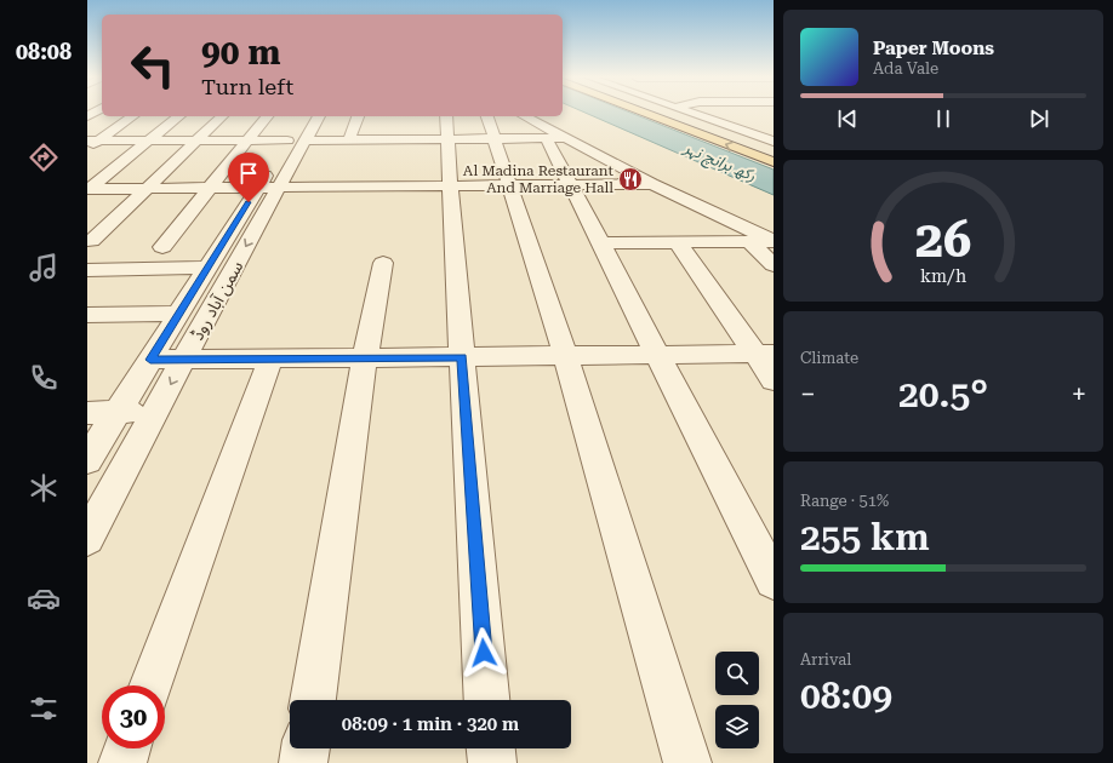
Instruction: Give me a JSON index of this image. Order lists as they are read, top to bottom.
{
  "streets": {
    "street": ["سمن آباد روڈ"]
  },
  "water": ["رکھ برانچ نہر"],
  "places": {
    "restaurant": ["Al Madina Restaurant And Marriage Hall"]
  },
  "page": {
    "tabs": "08:08",
    "turn": ["90 m", "Turn left"],
    "song": ["Paper Moons", "Ada Vale"],
    "tile": [
      "Climate",
      ["Range · 51%", "255 km"],
      ["Arrival", "08:09"]
    ],
    "heat": ["−", "20.5°", "+"],
    "limit": "30",
    "trip": "08:09 · 1 min · 320 m",
    "gauge": ["26", "km/h"]
  }
}
